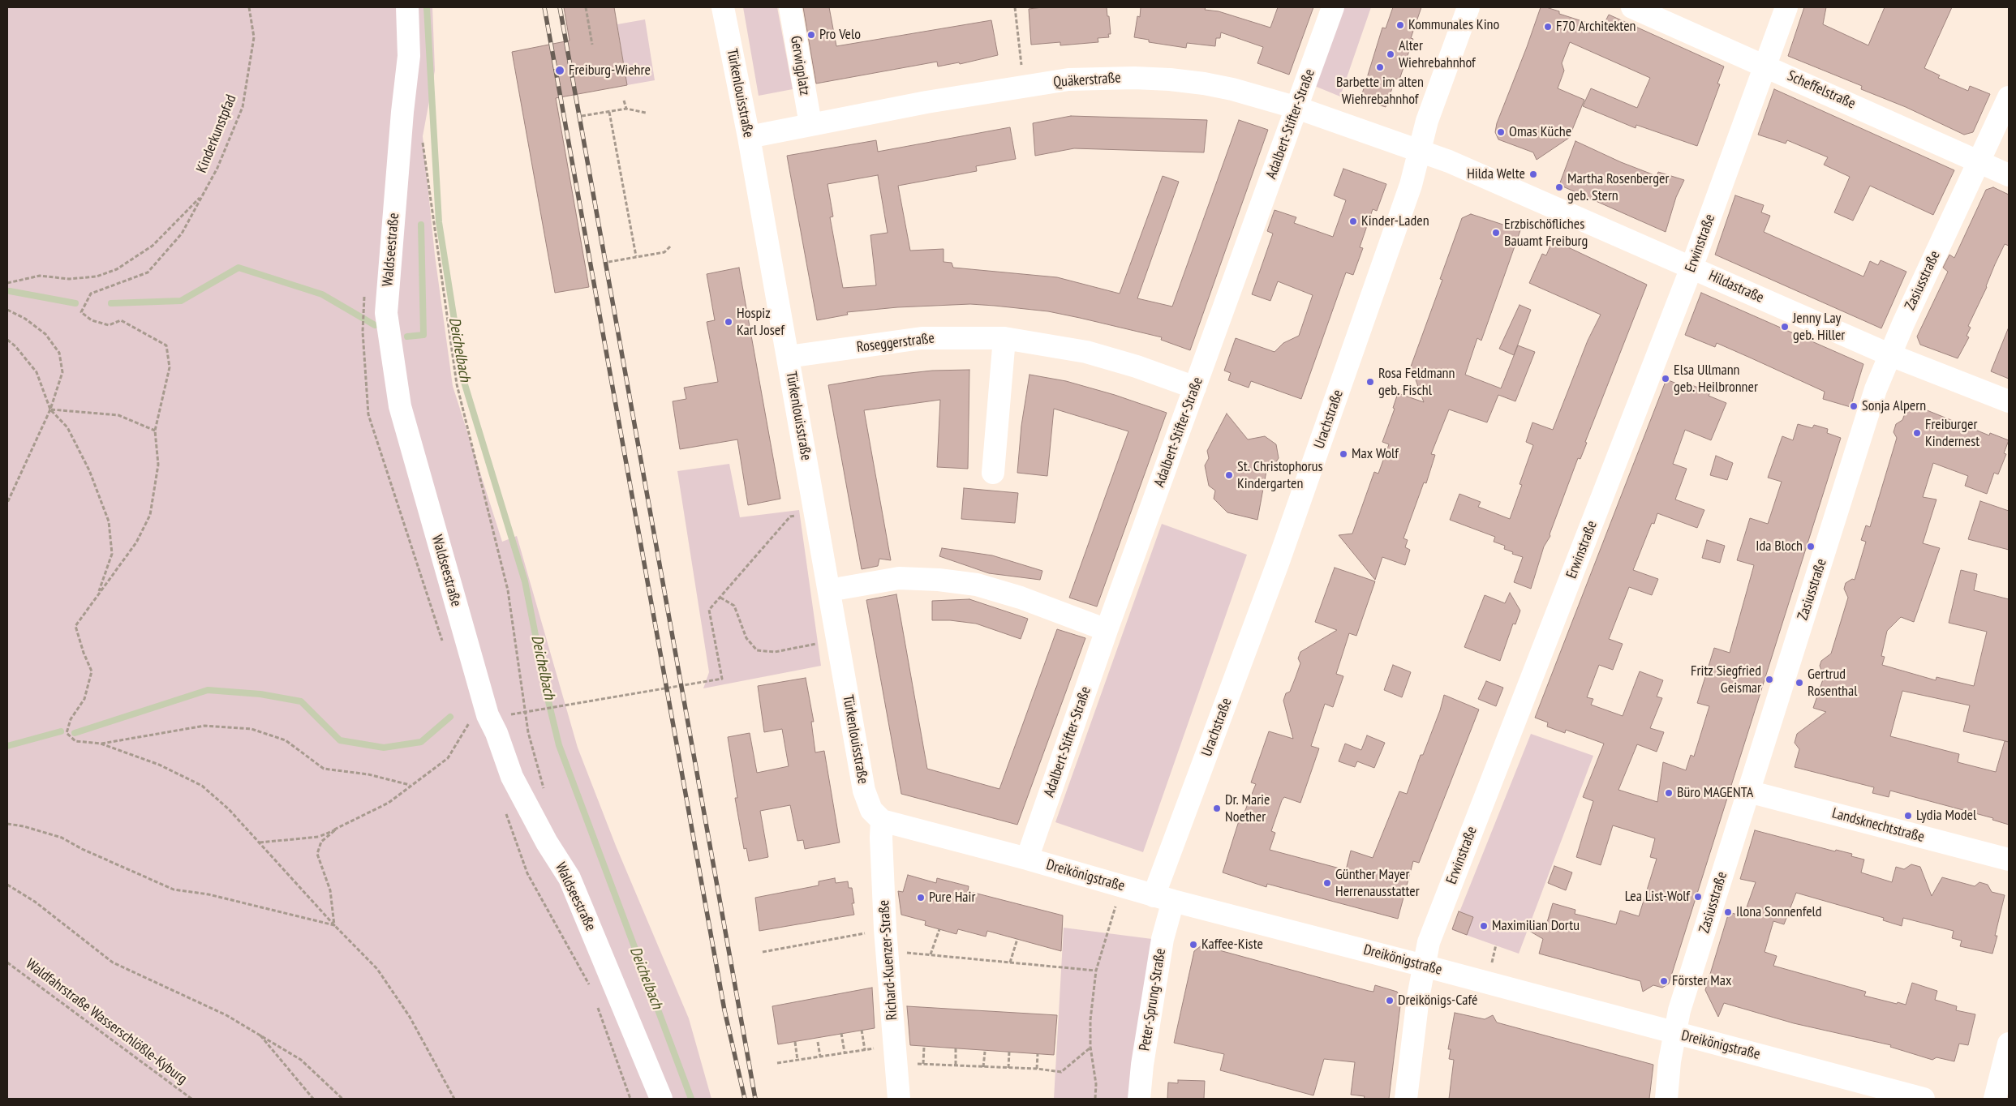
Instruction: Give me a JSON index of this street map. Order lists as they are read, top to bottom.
{
  "streets": {
    "street": [
      "Gerwigplatz",
      "Quäkerstraße",
      "Scheffelstraße",
      "Türkenlouisstraße",
      "Adalbert-Stifter-Straße",
      "Erwinstraße",
      "Waldseestraße",
      "Zasiusstraße",
      "Hildastraße",
      "Roseggerstraße",
      "Urachstraße",
      "Landsknechtstraße",
      "Dreikönigstraße",
      "Richard-Kuenzer-Straße",
      "Peter-Sprung-Straße"
    ],
    "path": ["Kinderkunstpfad", "Waldfahrstraße Wasserschlößle-Kyburg"]
  },
  "crossings": [
    ["Gerwigplatz", "Quäkerstraße"],
    ["Quäkerstraße", "Türkenlouisstraße"],
    ["Quäkerstraße", "Adalbert-Stifter-Straße"],
    ["Quäkerstraße", "Hildastraße"],
    ["Quäkerstraße", "Urachstraße"],
    ["Scheffelstraße", "Erwinstraße"],
    ["Scheffelstraße", "Zasiusstraße"],
    ["Türkenlouisstraße", "Roseggerstraße"],
    ["Türkenlouisstraße", "Dreikönigstraße"],
    ["Türkenlouisstraße", "Richard-Kuenzer-Straße"],
    ["Adalbert-Stifter-Straße", "Roseggerstraße"],
    ["Adalbert-Stifter-Straße", "Dreikönigstraße"],
    ["Erwinstraße", "Hildastraße"],
    ["Erwinstraße", "Dreikönigstraße"],
    ["Zasiusstraße", "Hildastraße"],
    ["Zasiusstraße", "Landsknechtstraße"],
    ["Zasiusstraße", "Dreikönigstraße"],
    ["Hildastraße", "Urachstraße"],
    ["Urachstraße", "Dreikönigstraße"],
    ["Urachstraße", "Peter-Sprung-Straße"],
    ["Dreikönigstraße", "Richard-Kuenzer-Straße"],
    ["Dreikönigstraße", "Peter-Sprung-Straße"]
  ],
  "water": ["Deichelbach"],
  "places": [
    "Kommunales Kino",
    "F70 Architekten",
    "Pro Velo",
    "Alter Wiehrebahnhof",
    "Barbette im alten Wiehrebahnhof",
    "Freiburg-Wiehre",
    "Omas Küche",
    "Hilda Welte",
    "Martha Rosenberger geb. Stern",
    "Kinder-Laden",
    "Erzbischöfliches Bauamt Freiburg",
    "Hospiz Karl Josef",
    "Jenny Lay geb. Hiller",
    "Elsa Ullmann geb. Heilbronner",
    "Rosa Feldmann geb. Fischl",
    "Sonja Alpern",
    "Freiburger Kindernest",
    "Max Wolf",
    "St. Christophorus Kindergarten",
    "Ida Bloch",
    "Fritz Siegfried Geismar",
    "Gertrud Rosenthal",
    "Büro MAGENTA",
    "Dr. Marie Noether",
    "Lydia Model",
    "Günther Mayer Herrenausstatter",
    "Lea List-Wolf",
    "Pure Hair",
    "Ilona Sonnenfeld",
    "Maximilian Dortu",
    "Kaffee-Kiste",
    "Förster Max",
    "Dreikönigs-Café"
  ]
}
